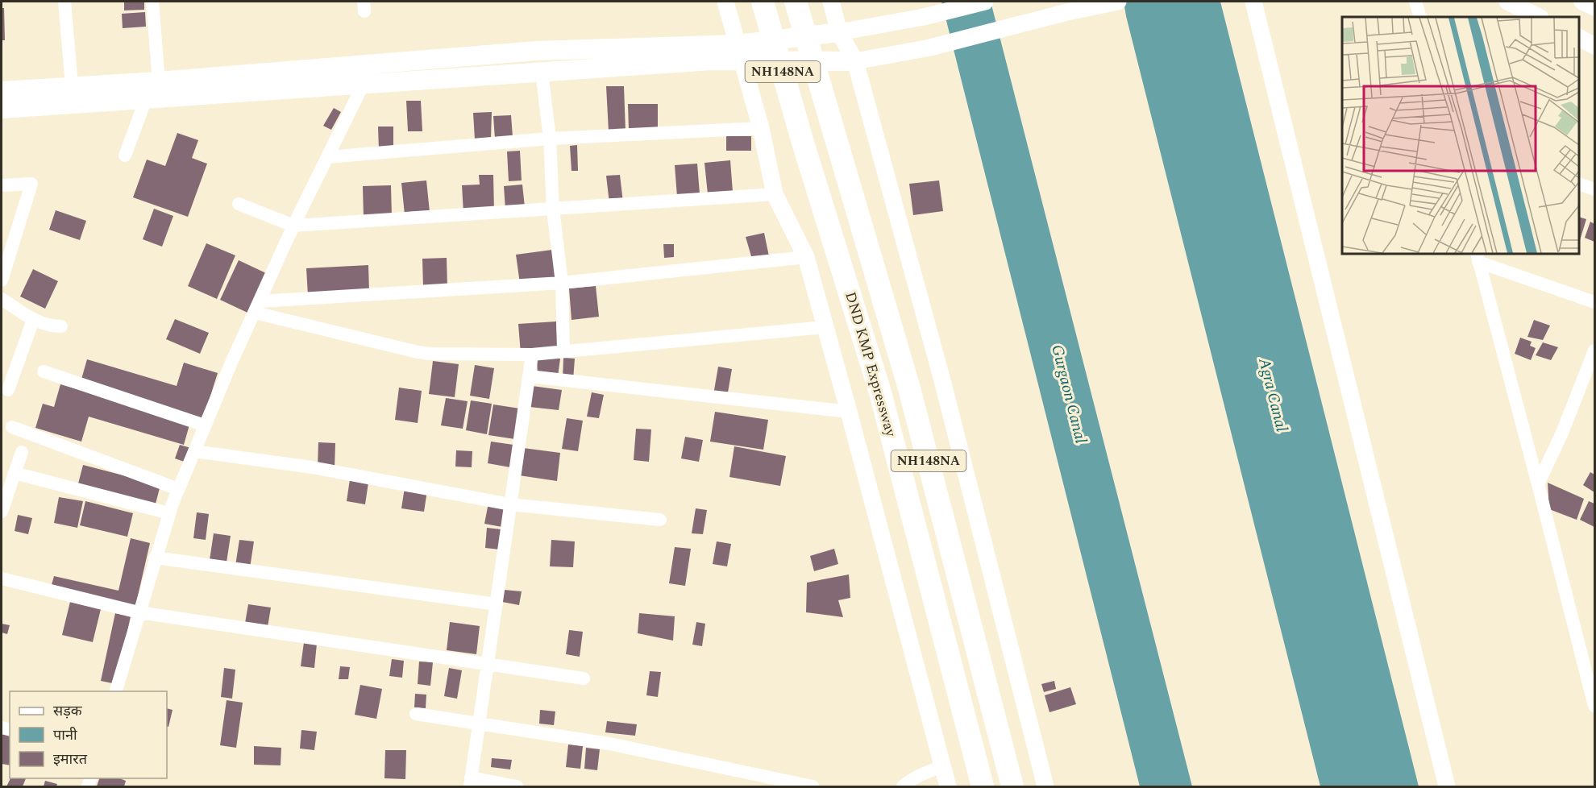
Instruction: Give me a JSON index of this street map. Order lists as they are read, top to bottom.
{
  "streets": {
    "highway": ["NH148NA", "DND KMP Expressway"]
  },
  "water": ["Gurgaon Canal", "Agra Canal"],
  "legend": ["सड़क", "पानी", "इमारत"]
}
